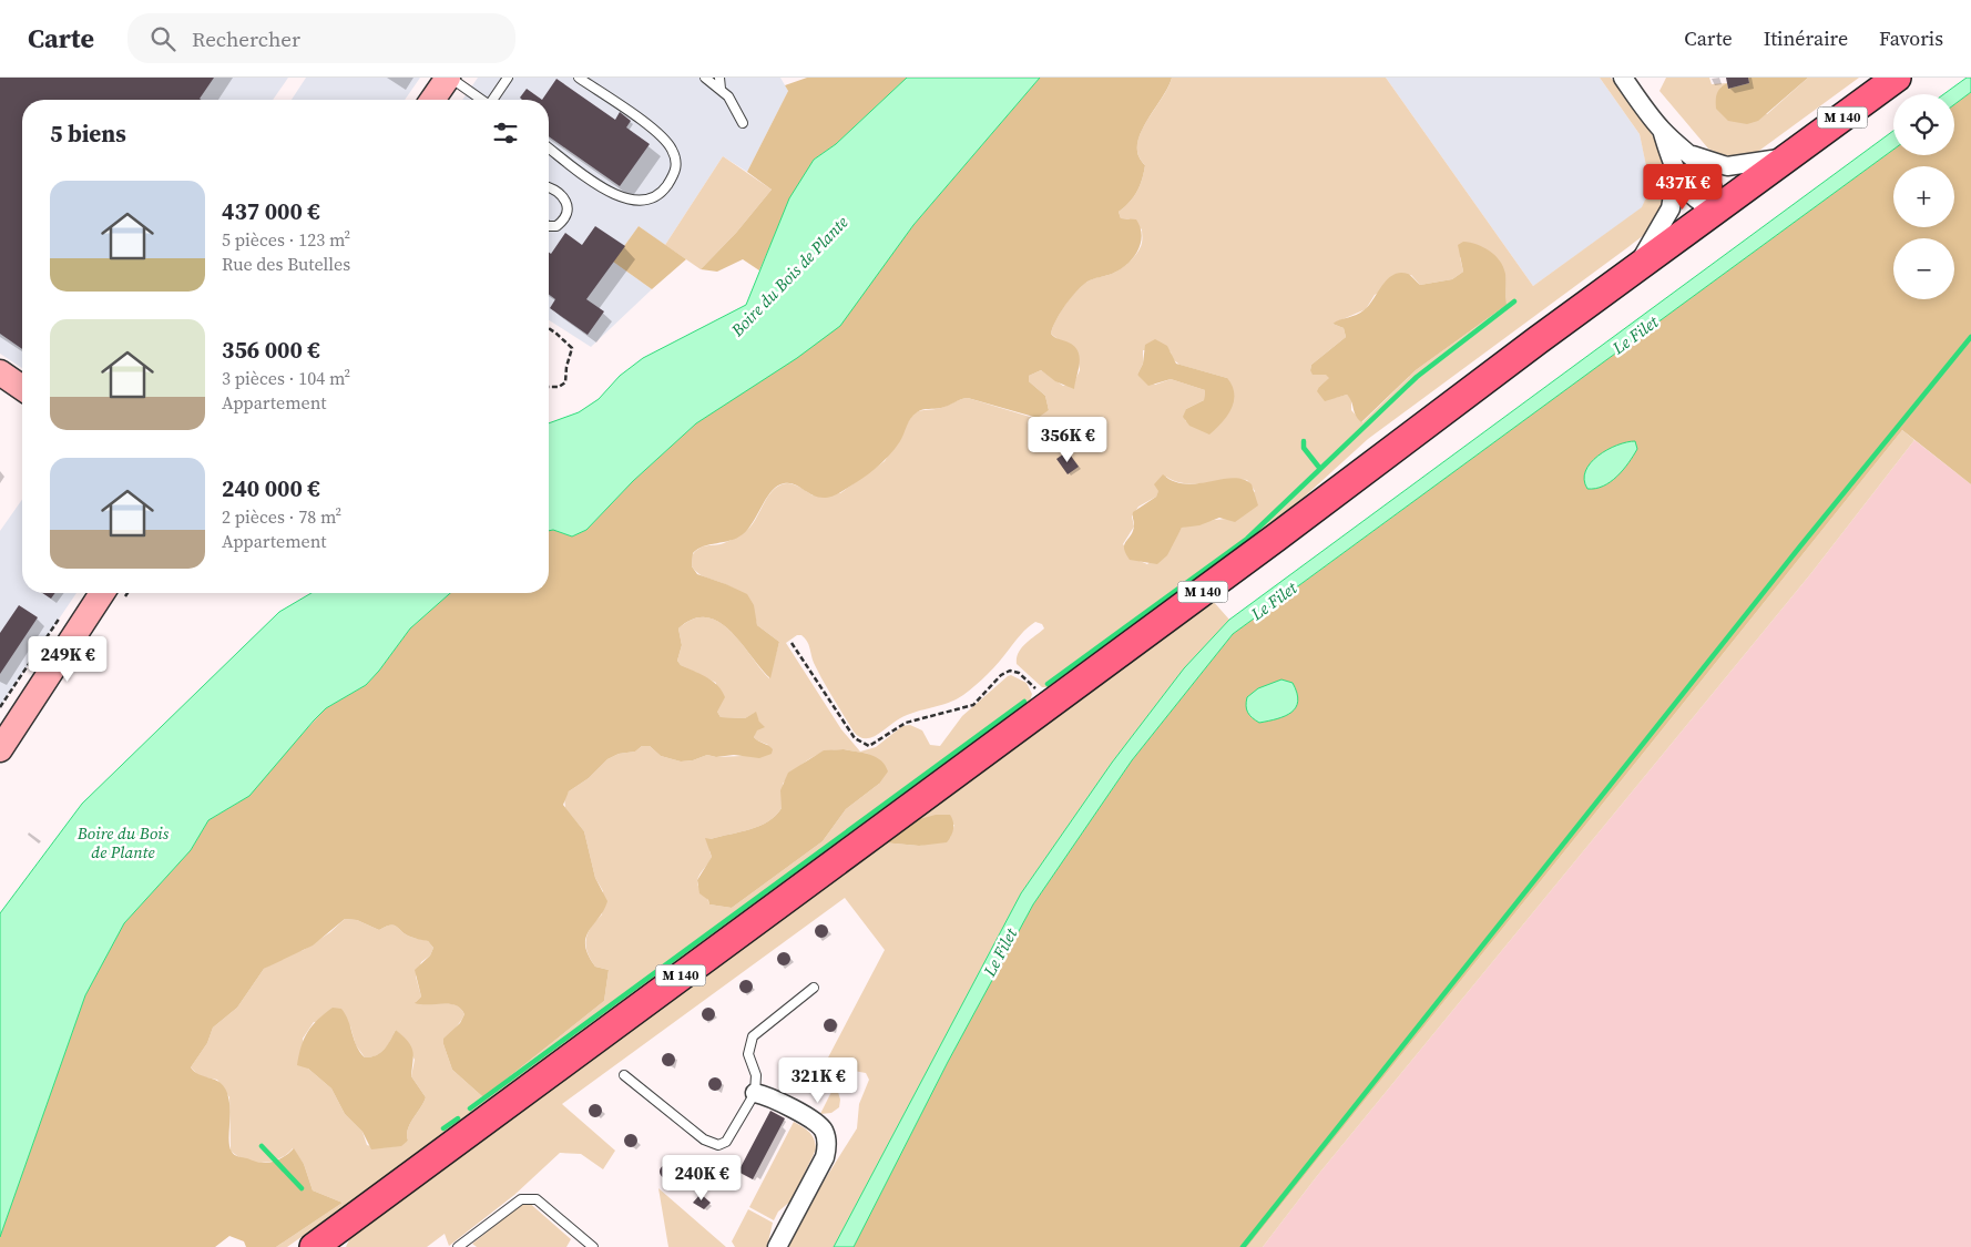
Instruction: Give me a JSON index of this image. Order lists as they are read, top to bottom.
{
  "streets": {
    "main road": ["M 140"]
  },
  "water": ["Boire du Bois de Plante", "Le Filet"],
  "page": {
    "header": "Carte",
    "search": "Rechercher",
    "nav": ["Carte", "Itinéraire", "Favoris"],
    "map_buttons": ["+", "−"],
    "heading": "5 biens",
    "price": [
      "437K €",
      "356K €",
      "249K €",
      "321K €",
      "240K €"
    ],
    "list": [
      {
        "name": "437 000 €",
        "note": "5 pièces · 123 m² · Rue des Butelles"
      },
      {
        "name": "356 000 €",
        "note": "3 pièces · 104 m² · Appartement"
      },
      {
        "name": "240 000 €",
        "note": "2 pièces · 78 m² · Appartement"
      }
    ]
  }
}
